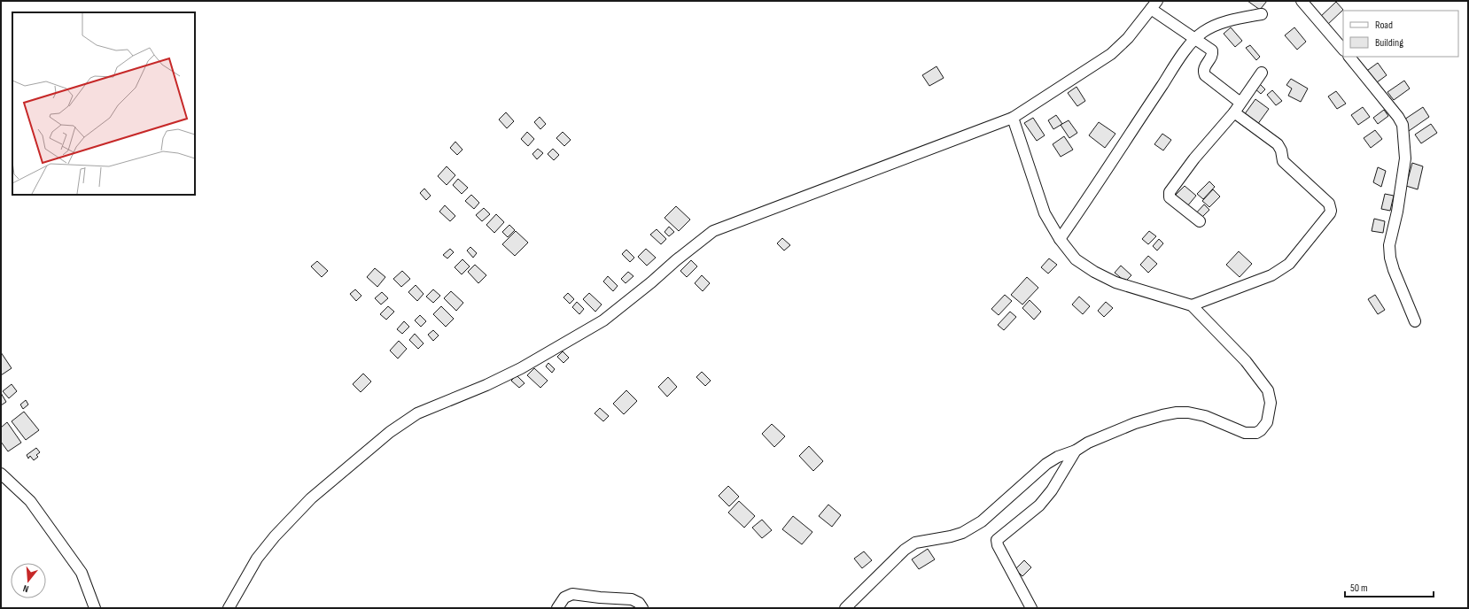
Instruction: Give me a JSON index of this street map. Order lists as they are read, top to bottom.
{
  "legend": ["Road", "Building"],
  "scale_bar": "50 m",
  "north": "bottom"
}
